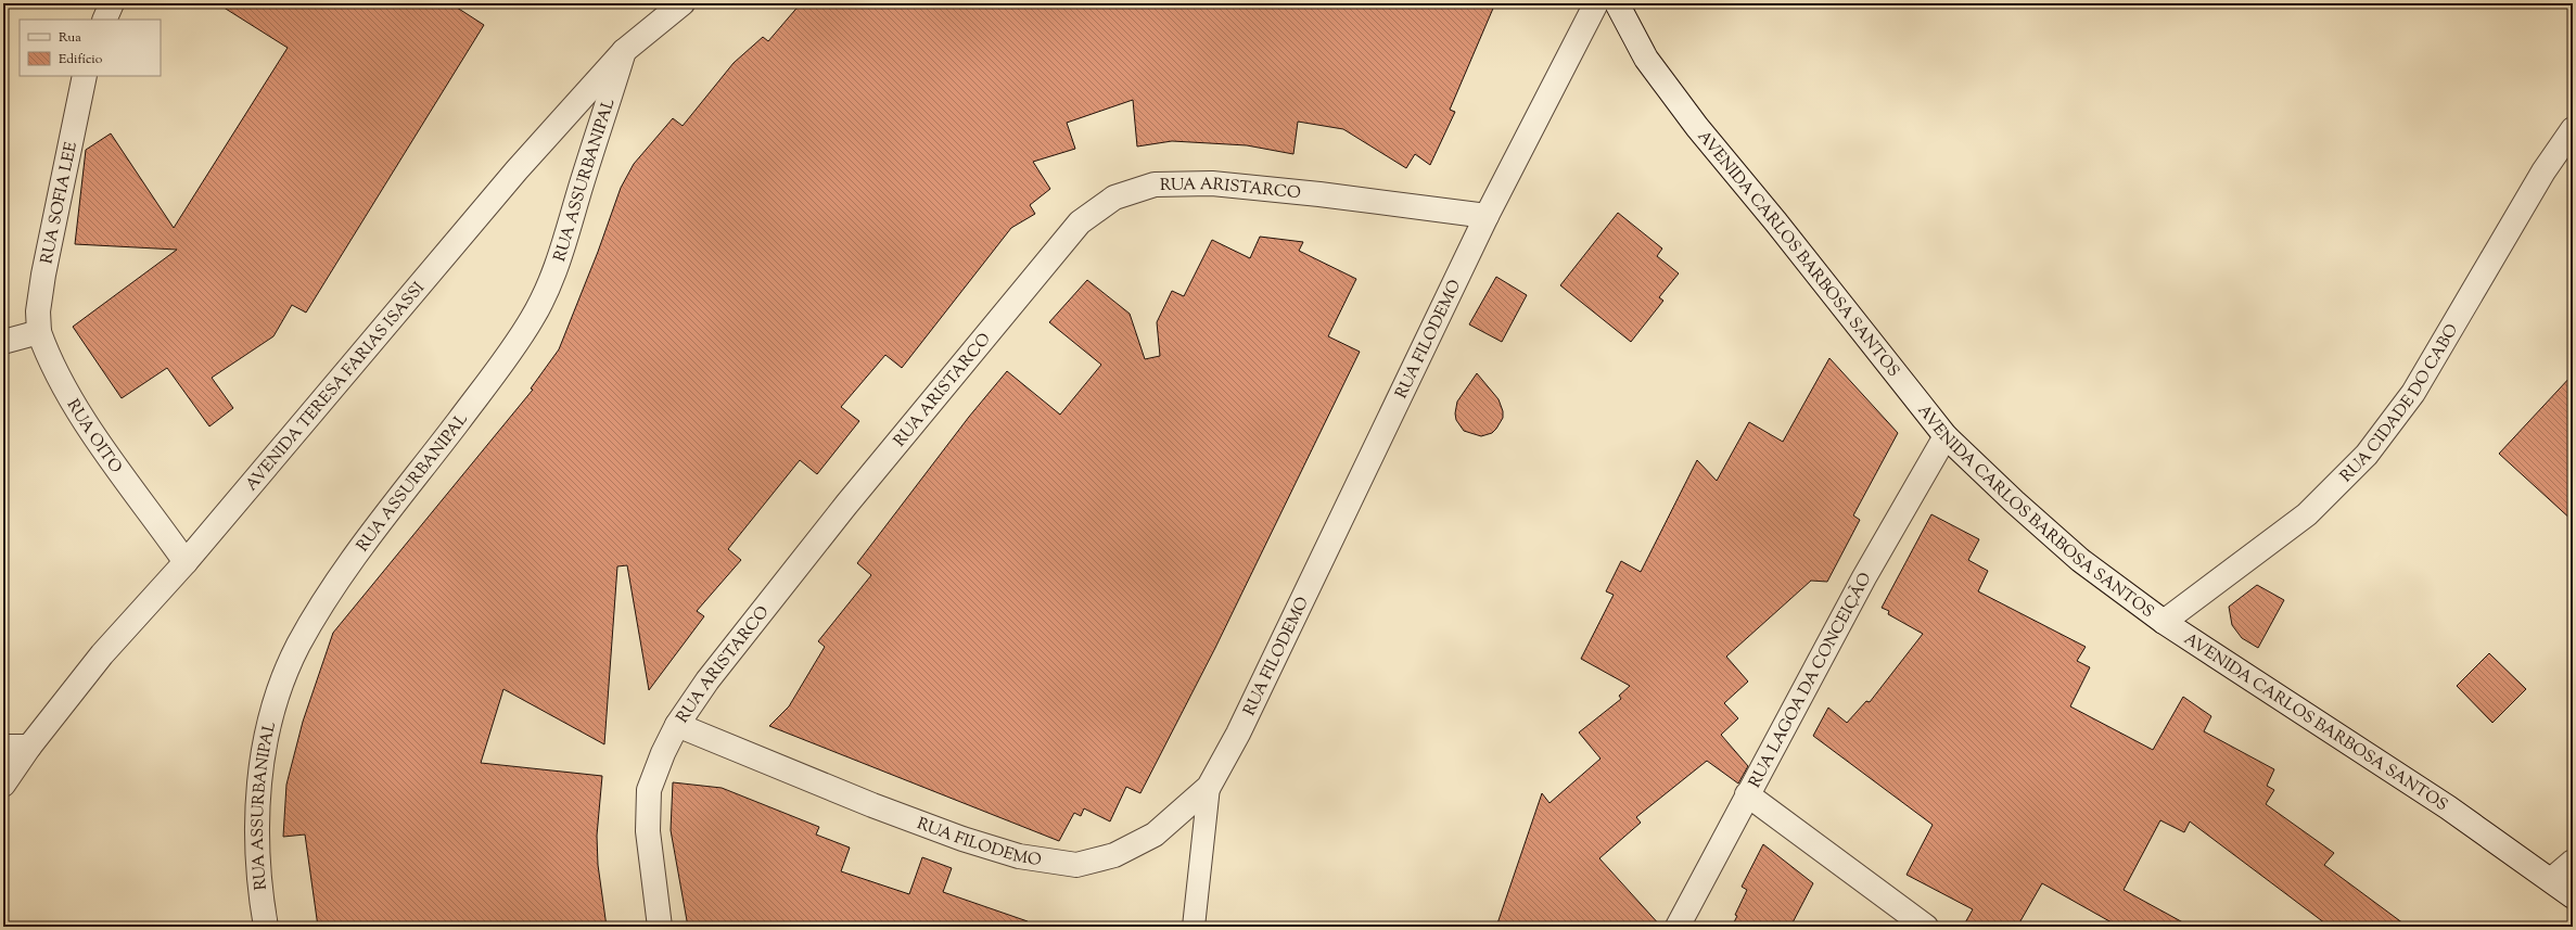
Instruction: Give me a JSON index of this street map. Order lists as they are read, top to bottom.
{
  "streets": {
    "street": [
      "RUA ASSURBANIPAL",
      "RUA ARISTARCO",
      "RUA SOFIA LEE",
      "AVENIDA CARLOS BARBOSA SANTOS",
      "RUA FILODEMO",
      "AVENIDA TERESA FARIAS ISASSI",
      "RUA CIDADE DO CABO",
      "RUA OITO",
      "RUA LAGOA DA CONCEIÇÃO"
    ]
  },
  "crossings": [
    ["RUA ASSURBANIPAL", "AVENIDA TERESA FARIAS ISASSI"],
    ["RUA ARISTARCO", "RUA FILODEMO"],
    ["RUA SOFIA LEE", "RUA OITO"],
    ["AVENIDA CARLOS BARBOSA SANTOS", "RUA CIDADE DO CABO"],
    ["AVENIDA CARLOS BARBOSA SANTOS", "RUA LAGOA DA CONCEIÇÃO"],
    ["AVENIDA TERESA FARIAS ISASSI", "RUA OITO"]
  ],
  "legend": ["Rua", "Edifício"]
}
